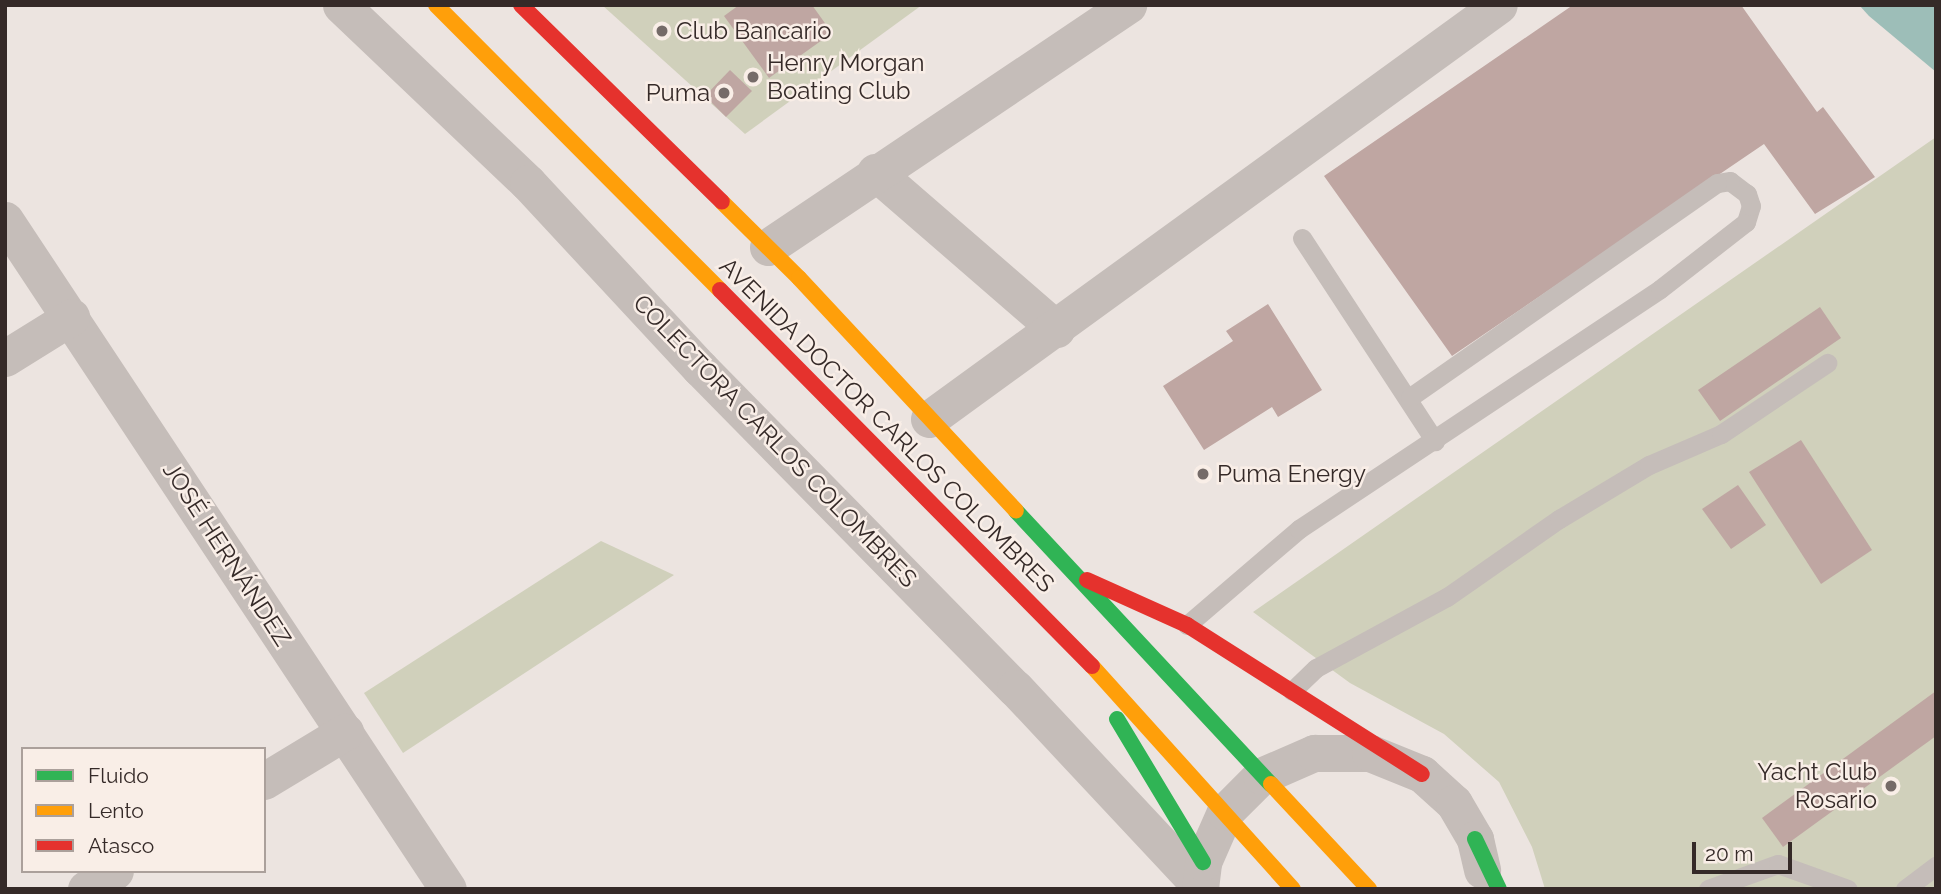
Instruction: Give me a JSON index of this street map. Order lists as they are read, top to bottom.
{
  "streets": {
    "main road": ["AVENIDA DOCTOR CARLOS COLOMBRES"],
    "street": ["COLECTORA CARLOS COLOMBRES", "JOSÉ HERNÁNDEZ"]
  },
  "places": [
    "Club Bancario",
    "Henry Morgan Boating Club",
    "Puma",
    "Puma Energy",
    "Yacht Club Rosario"
  ],
  "legend": ["Fluido", "Lento", "Atasco"],
  "scale_bar": "20 m"
}
